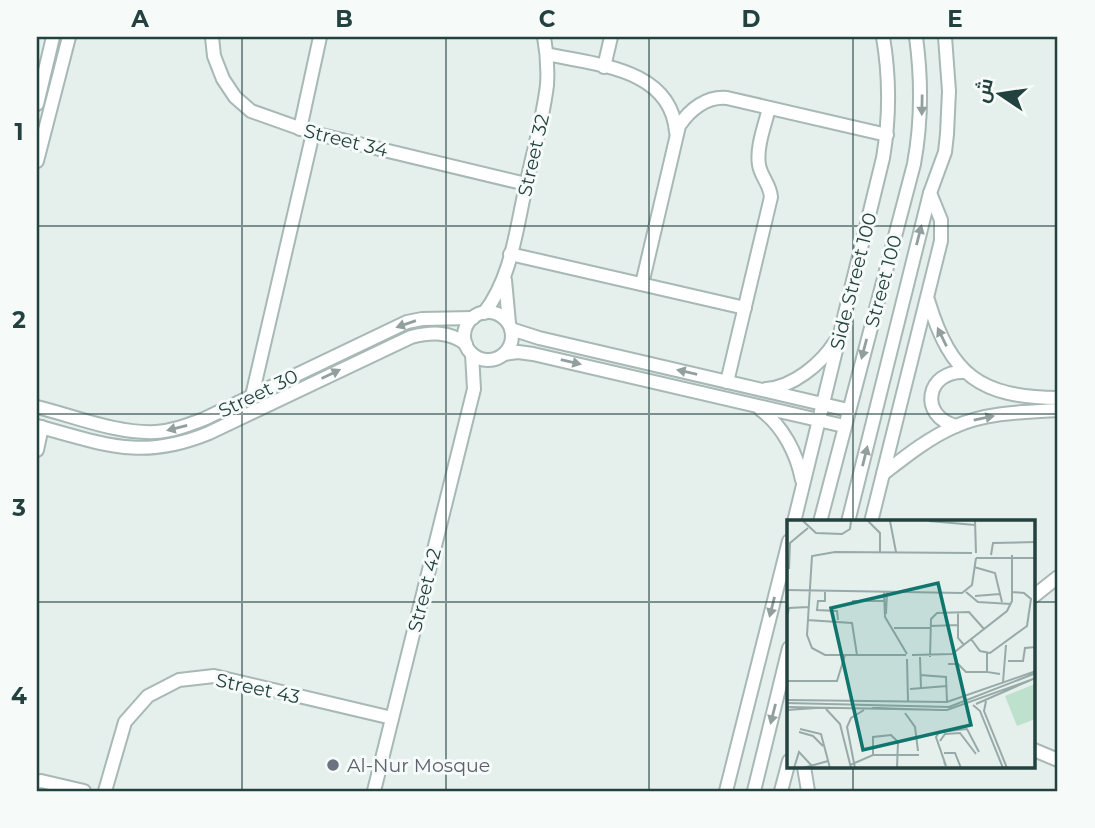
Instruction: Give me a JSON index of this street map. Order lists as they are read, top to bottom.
{
  "streets": {
    "street": [
      "Street 34",
      "Street 32",
      "Side Street 100",
      "Street 100",
      "Street 30",
      "Street 42",
      "Street 43"
    ]
  },
  "crossings": [
    ["Street 34", "Street 32"],
    ["Street 32", "Street 30"],
    ["Street 32", "Street 42"],
    ["Street 30", "Street 42"],
    ["Street 42", "Street 43"]
  ],
  "places": ["Al-Nur Mosque"],
  "north": "left",
  "grid": {
    "columns": [
      "A",
      "B",
      "C",
      "D",
      "E"
    ],
    "rows": [
      "1",
      "2",
      "3",
      "4"
    ]
  }
}
